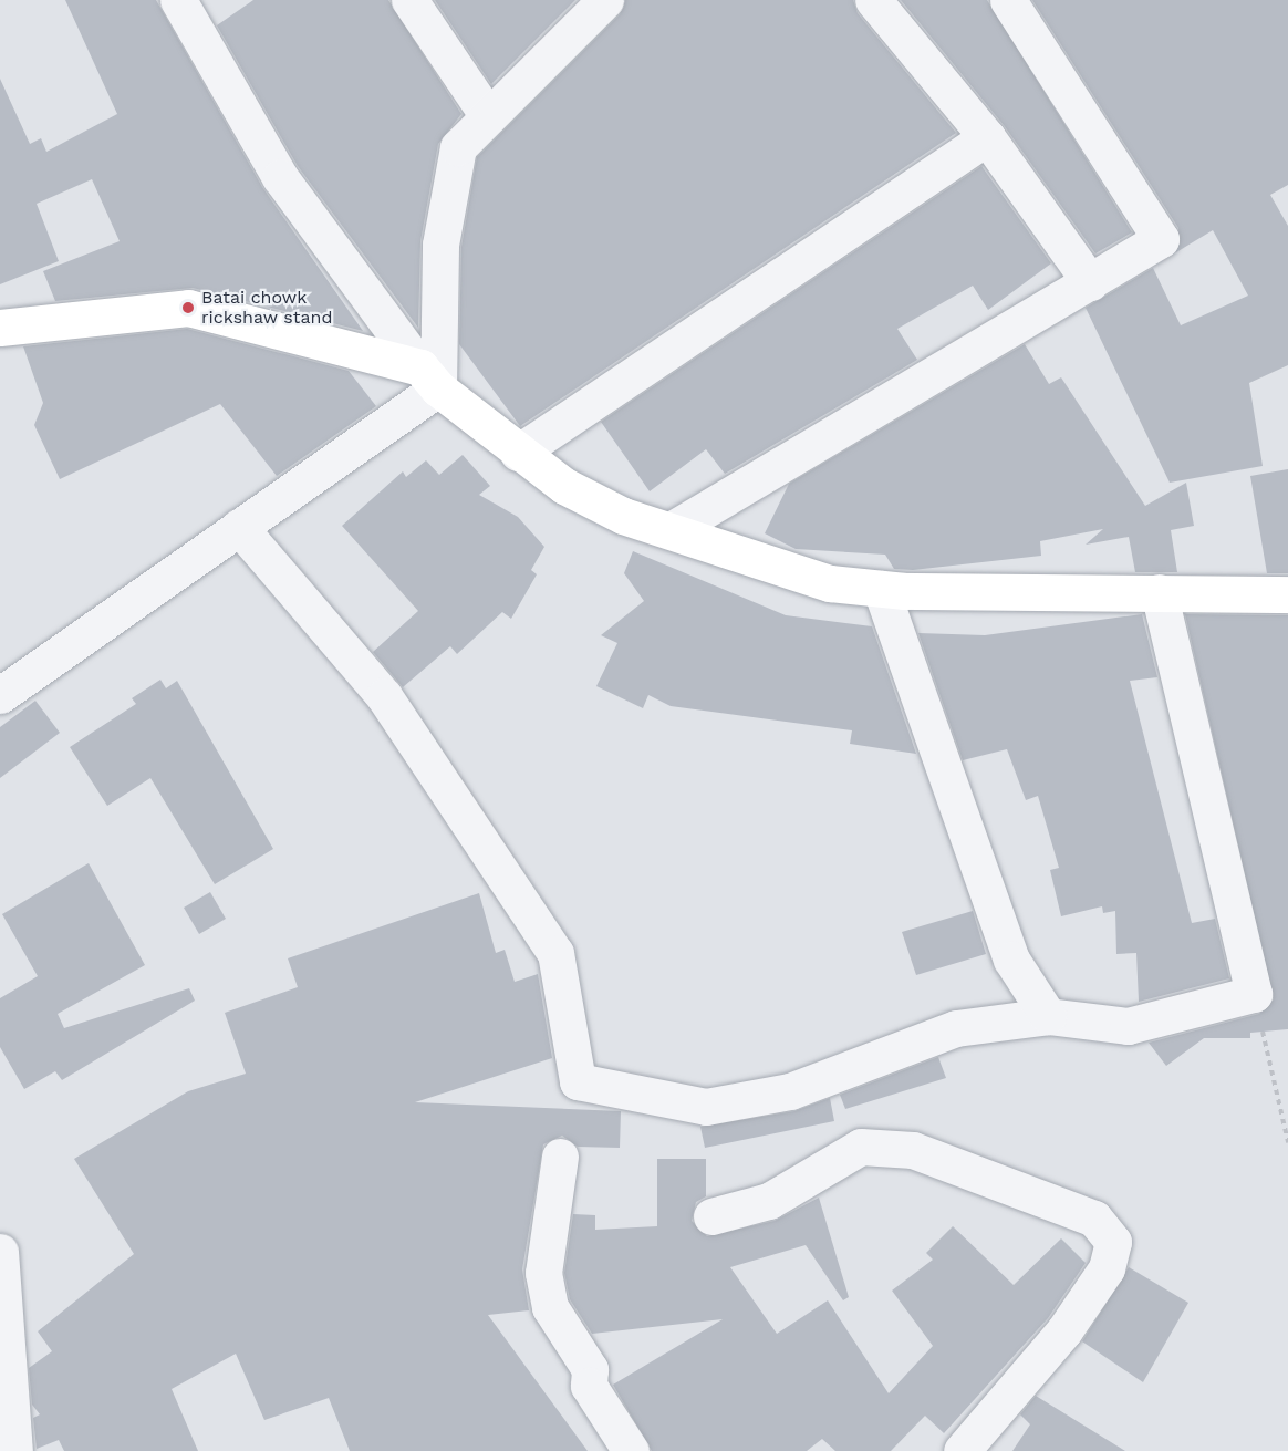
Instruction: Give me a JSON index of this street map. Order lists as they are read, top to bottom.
{
  "places": ["Batai chowk rickshaw stand"]
}
